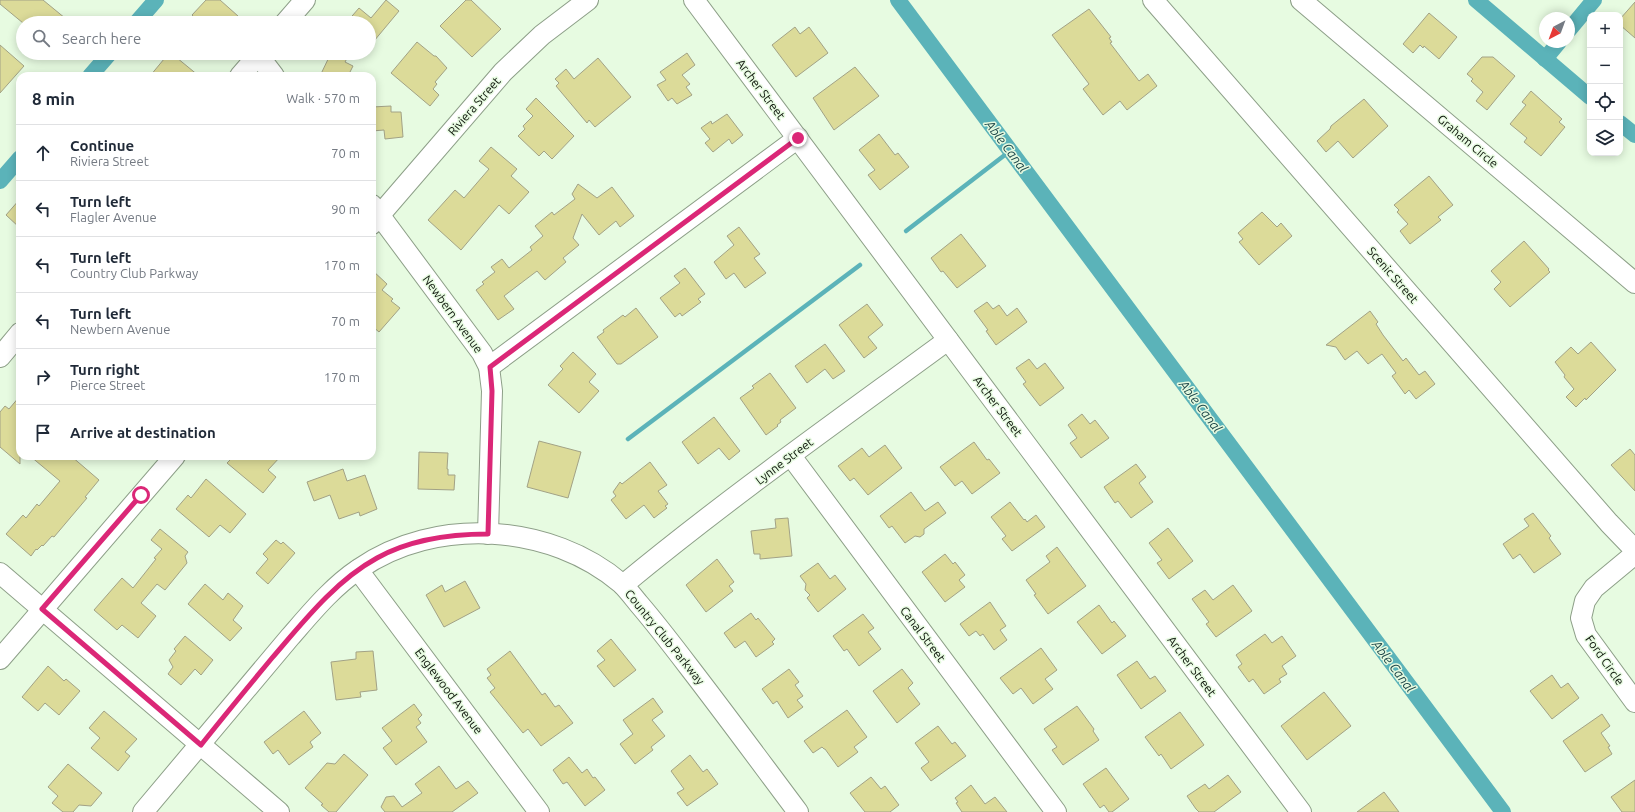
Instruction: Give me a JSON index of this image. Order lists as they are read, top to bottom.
{
  "streets": {
    "street": [
      "Archer Street",
      "Riviera Street",
      "Graham Circle",
      "Scenic Street",
      "Newbern Avenue",
      "Lynne Street",
      "Canal Street",
      "Country Club Parkway",
      "Ford Circle",
      "Englewood Avenue"
    ]
  },
  "crossings": [
    ["Archer Street", "Lynne Street"],
    ["Newbern Avenue", "Country Club Parkway"],
    ["Lynne Street", "Canal Street"],
    ["Lynne Street", "Country Club Parkway"],
    ["Country Club Parkway", "Englewood Avenue"]
  ],
  "water": ["Able Canal"],
  "north": "bottom left",
  "page": {
    "map_buttons": ["+", "−"],
    "search": "Search here",
    "heading": ["8 min", "Walk · 570 m"],
    "list": [
      ["Continue", "Riviera Street", "70 m"],
      ["Turn left", "Flagler Avenue", "90 m"],
      ["Turn left", "Country Club Parkway", "170 m"],
      ["Turn left", "Newbern Avenue", "70 m"],
      ["Turn right", "Pierce Street", "170 m"],
      "Arrive at destination"
    ]
  }
}
